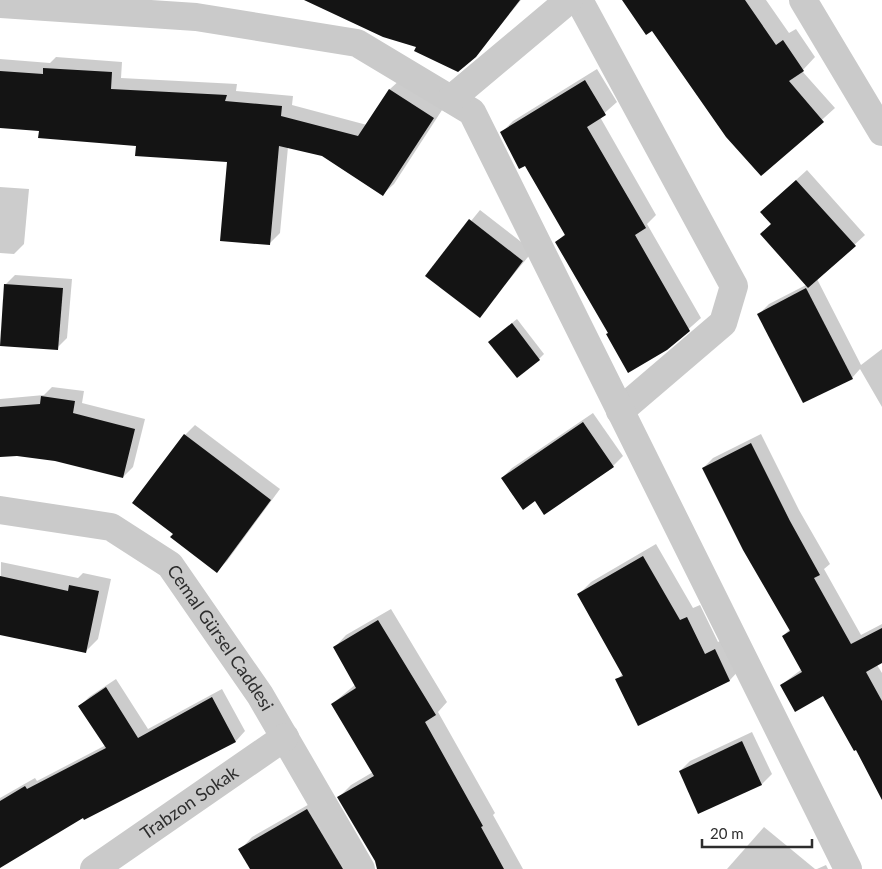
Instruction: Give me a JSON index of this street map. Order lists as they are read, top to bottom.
{
  "streets": {
    "street": ["Cemal Gürsel Caddesi", "Trabzon Sokak"]
  },
  "crossings": [
    ["Cemal Gürsel Caddesi", "Trabzon Sokak"]
  ],
  "scale_bar": "20 m"
}
